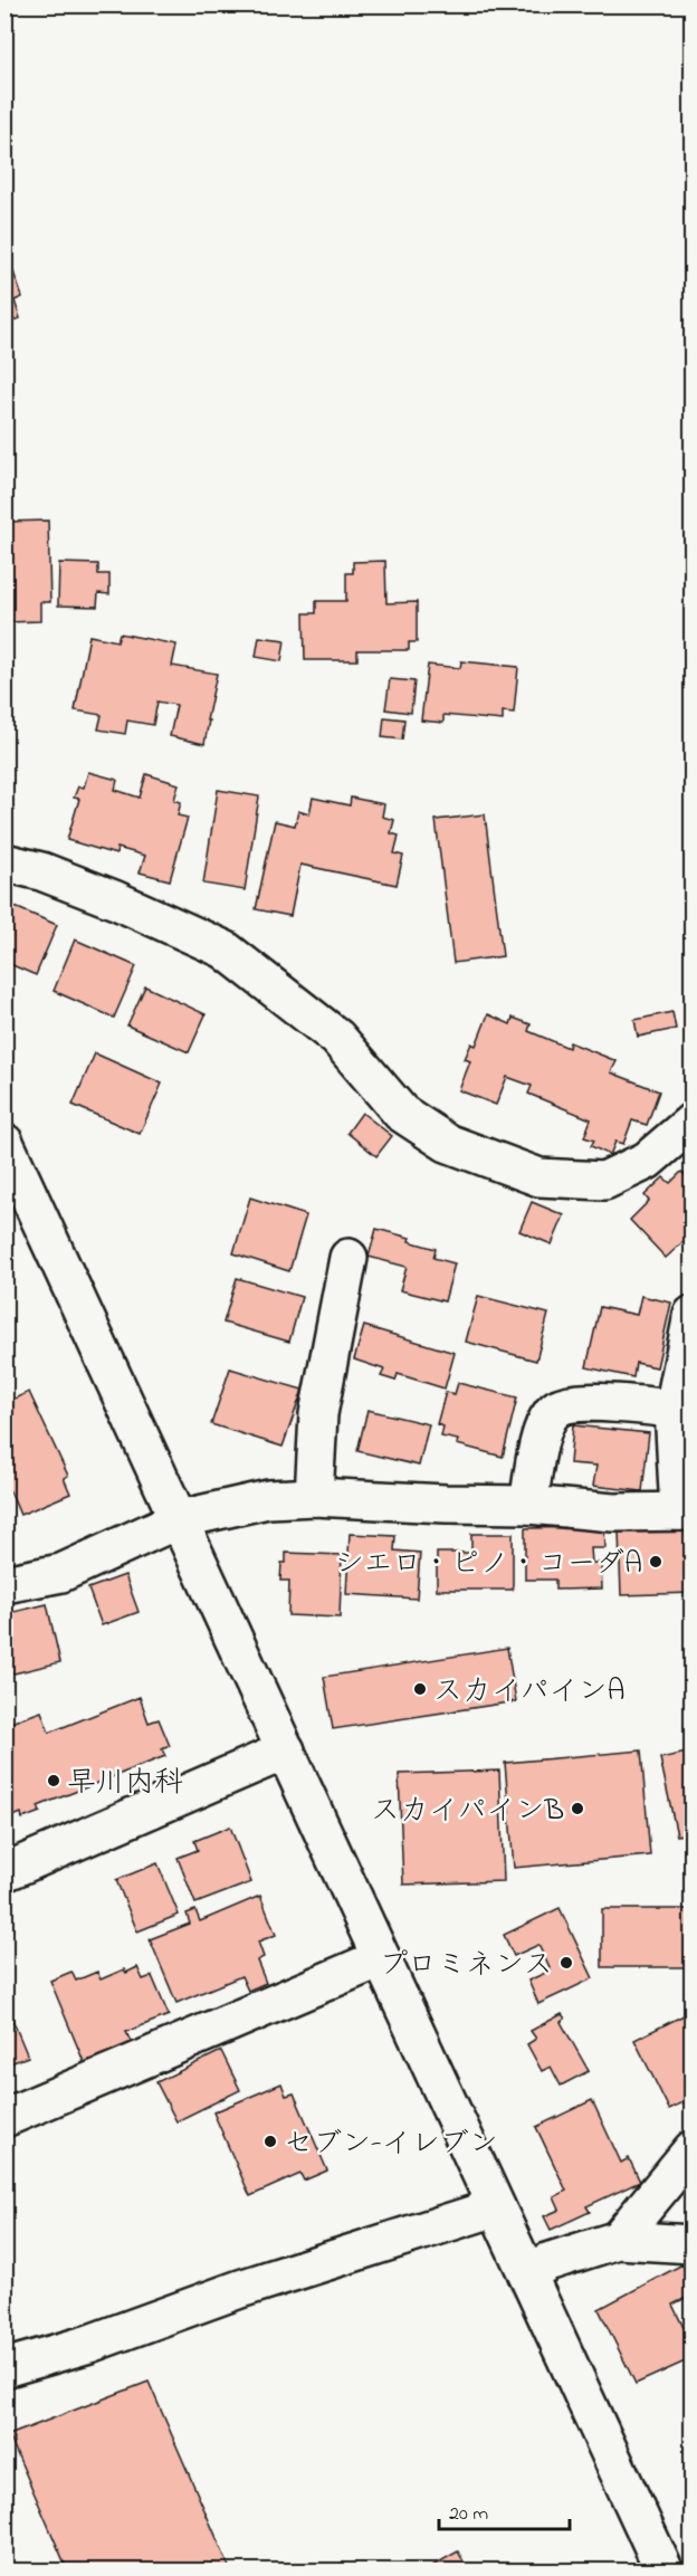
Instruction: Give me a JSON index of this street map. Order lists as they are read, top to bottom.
{
  "places": [
    "シエロ・ピノ・コーダA",
    "スカイパインA",
    "早川内科",
    "スカイパインB",
    "プロミネンス",
    "セブン-イレブン"
  ],
  "scale_bar": "20 m"
}
